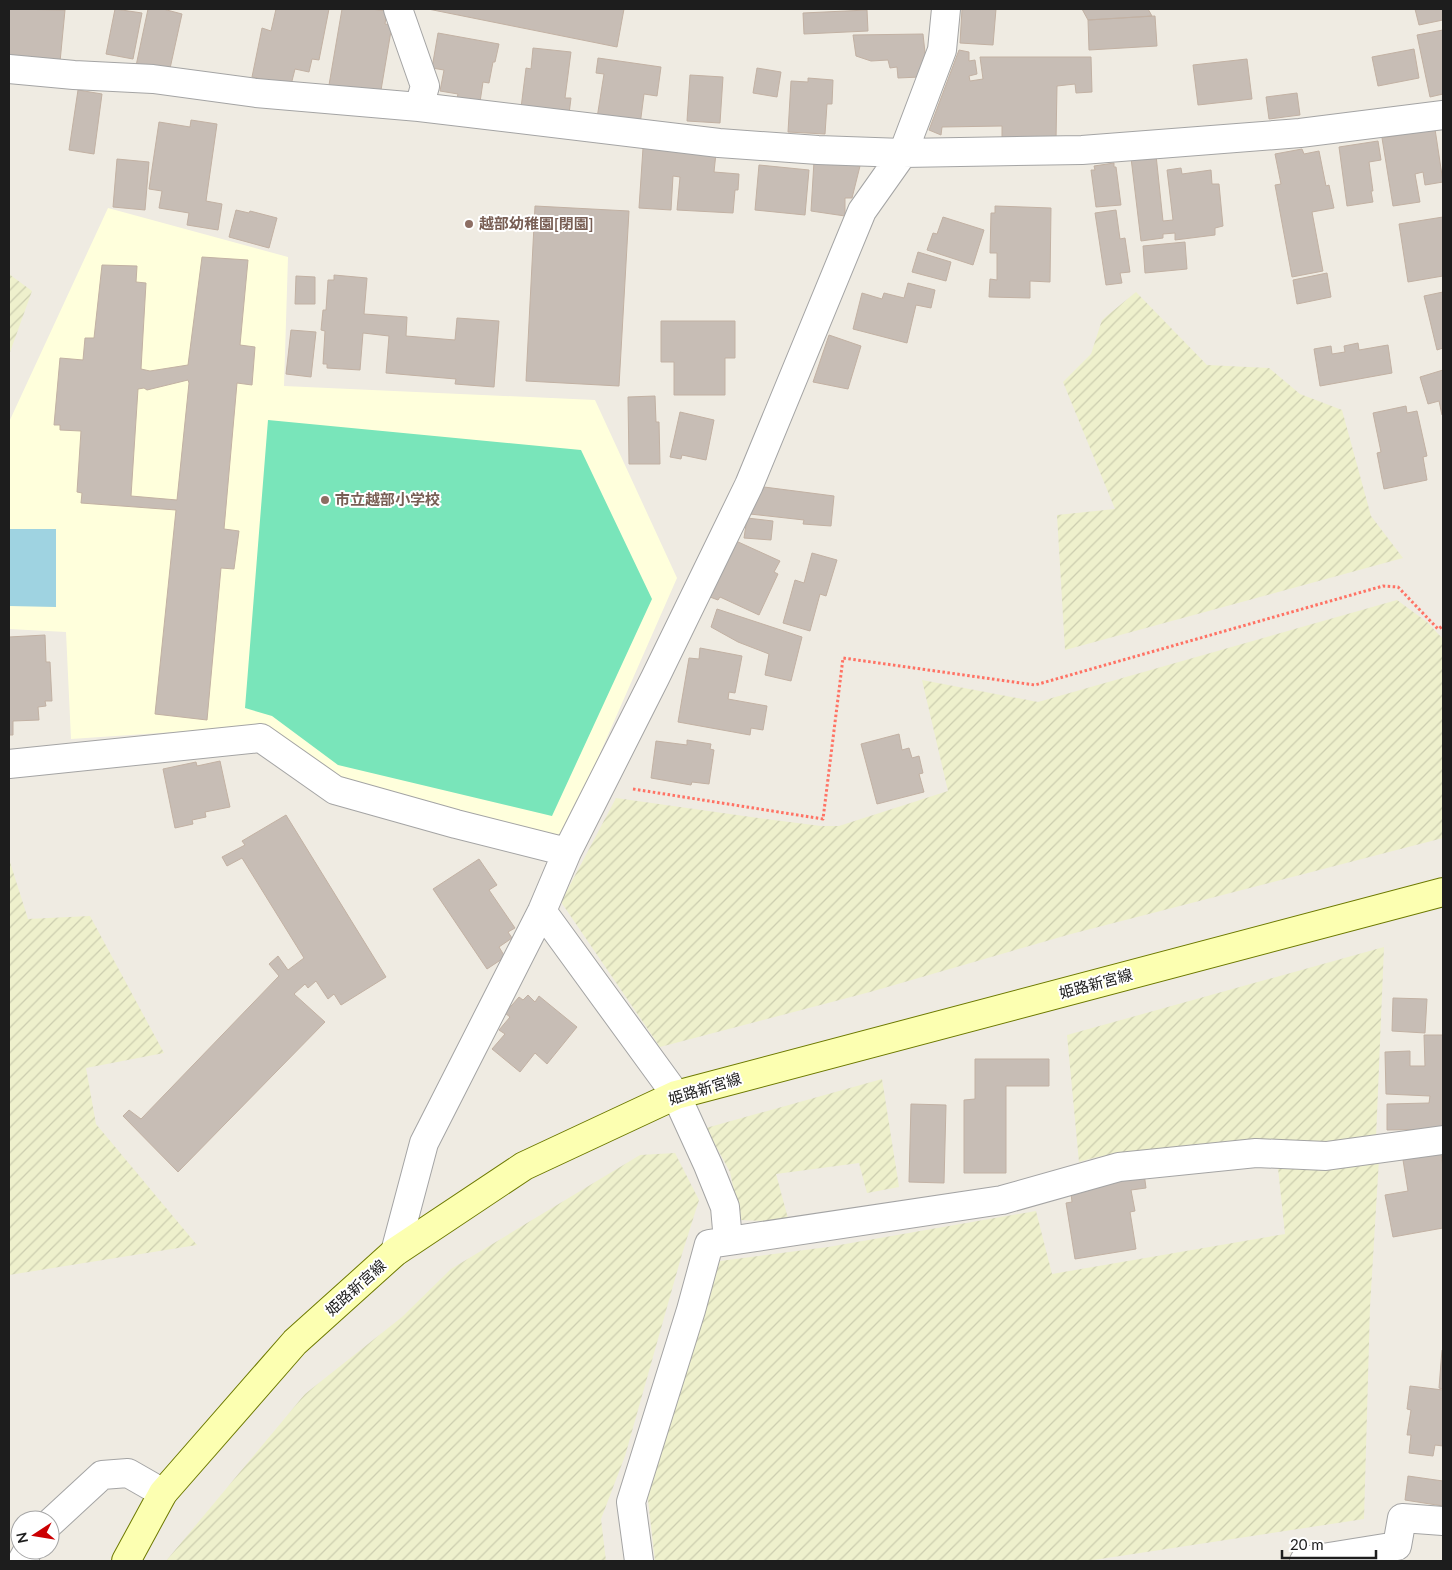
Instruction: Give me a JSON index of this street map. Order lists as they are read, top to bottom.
{
  "streets": {
    "main road": ["姫路新宮線"]
  },
  "places": ["越部幼稚園[閉園]", "市立越部小学校"],
  "scale_bar": "20 m",
  "north": "left"
}
